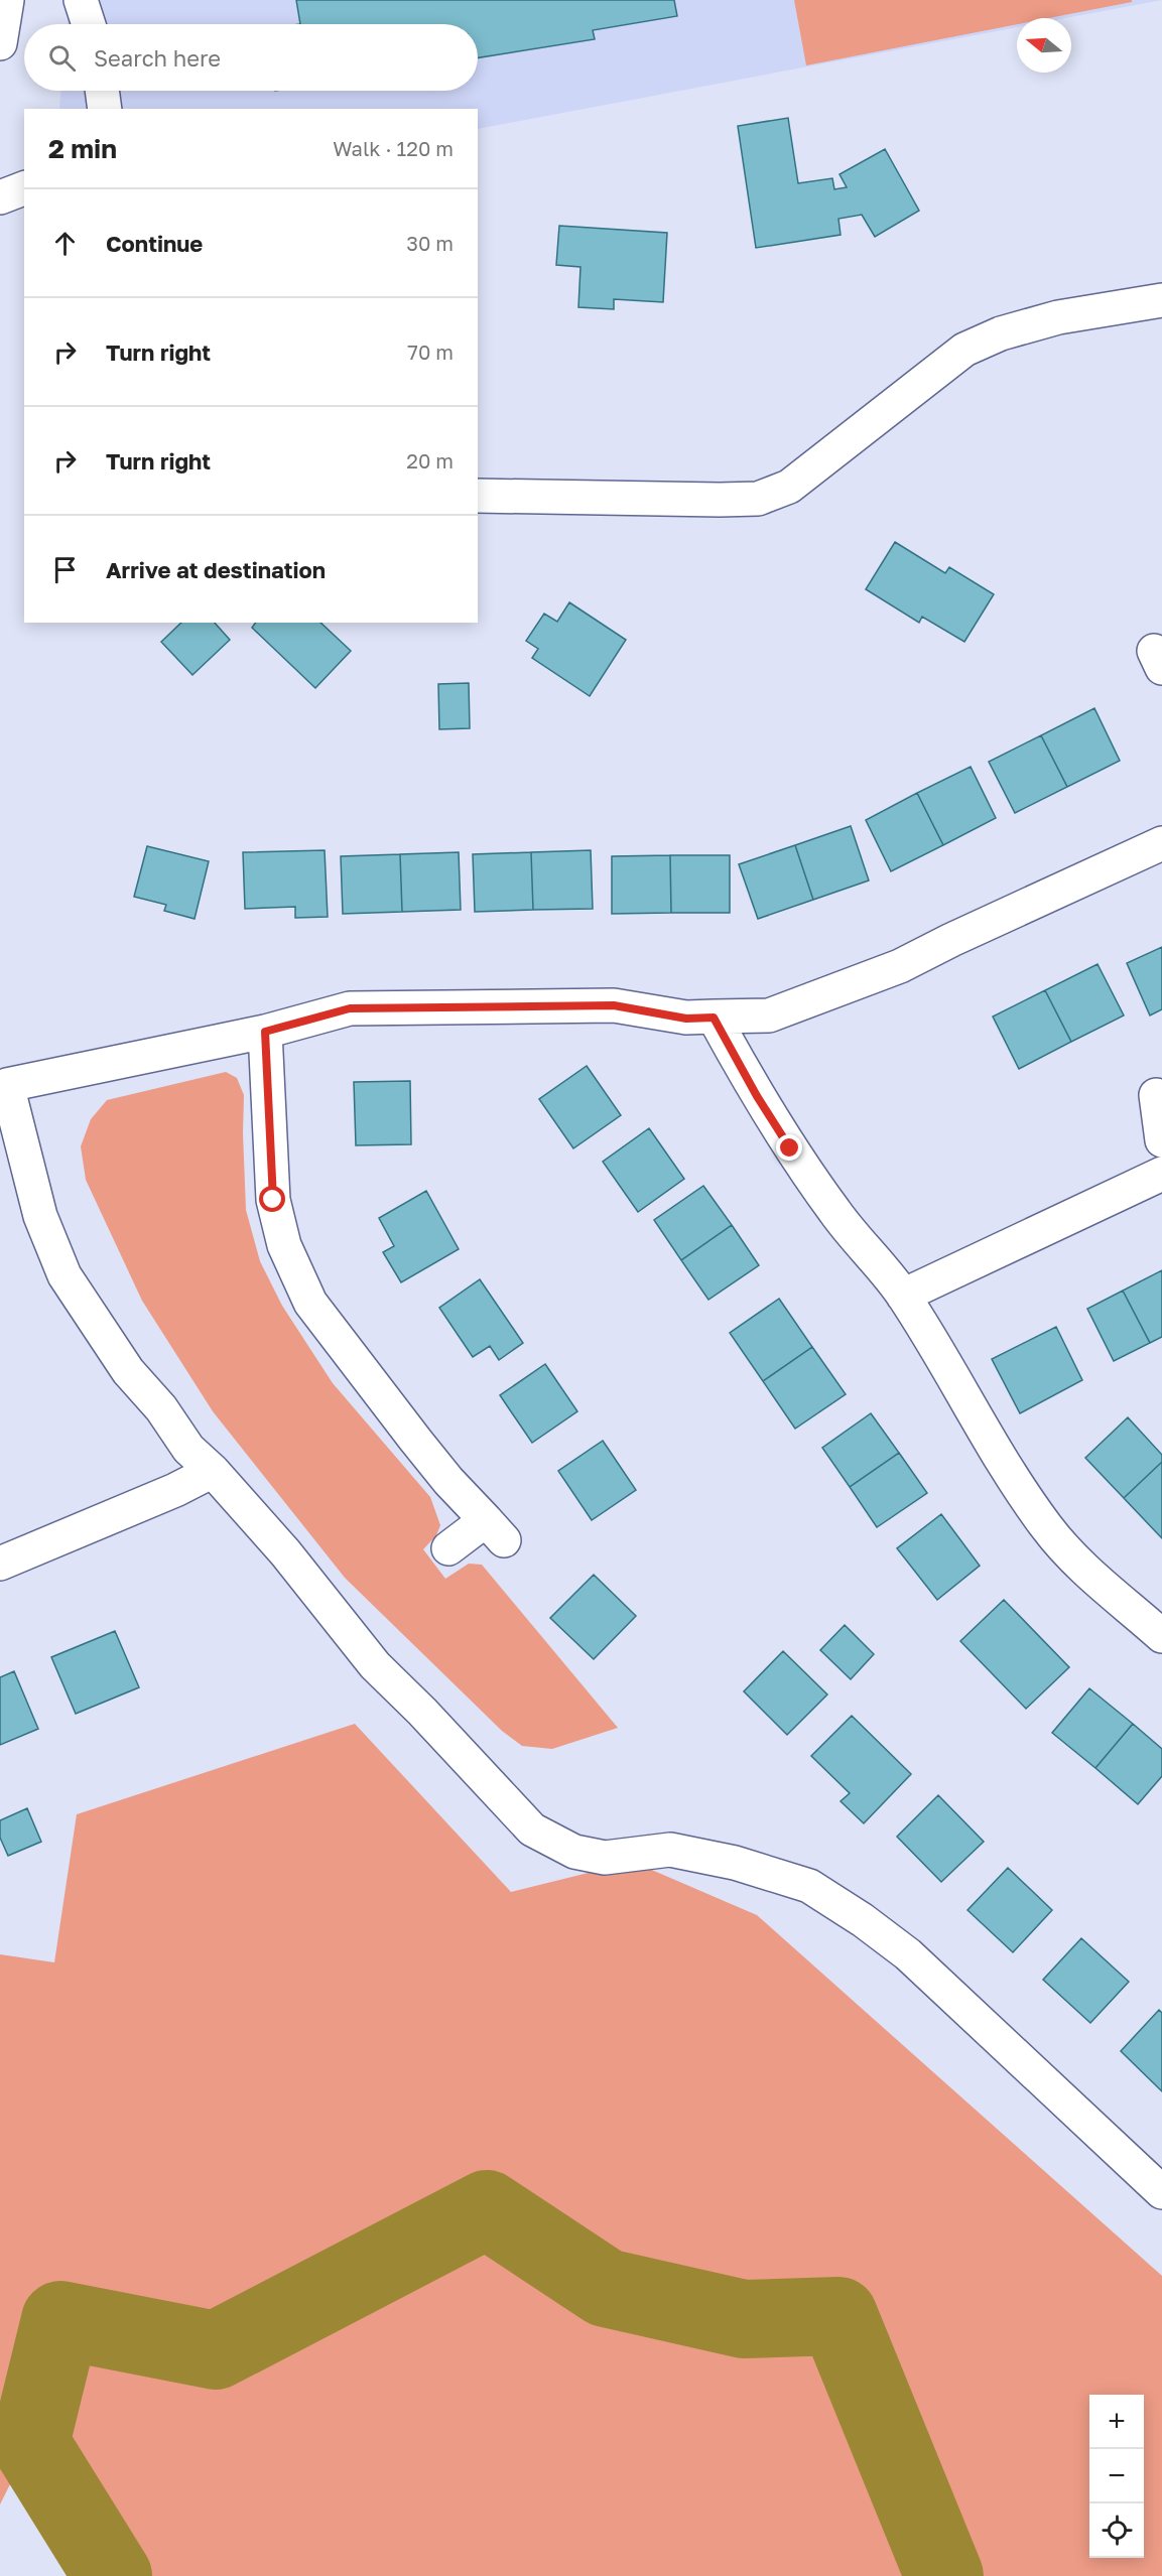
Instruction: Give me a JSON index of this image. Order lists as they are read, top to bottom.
{
  "north": "left",
  "page": {
    "search": "Search here",
    "heading": ["2 min", "Walk · 120 m"],
    "list": [
      ["Continue", "30 m"],
      ["Turn right", "70 m"],
      ["Turn right", "20 m"],
      "Arrive at destination"
    ],
    "map_buttons": ["+", "−"]
  }
}
